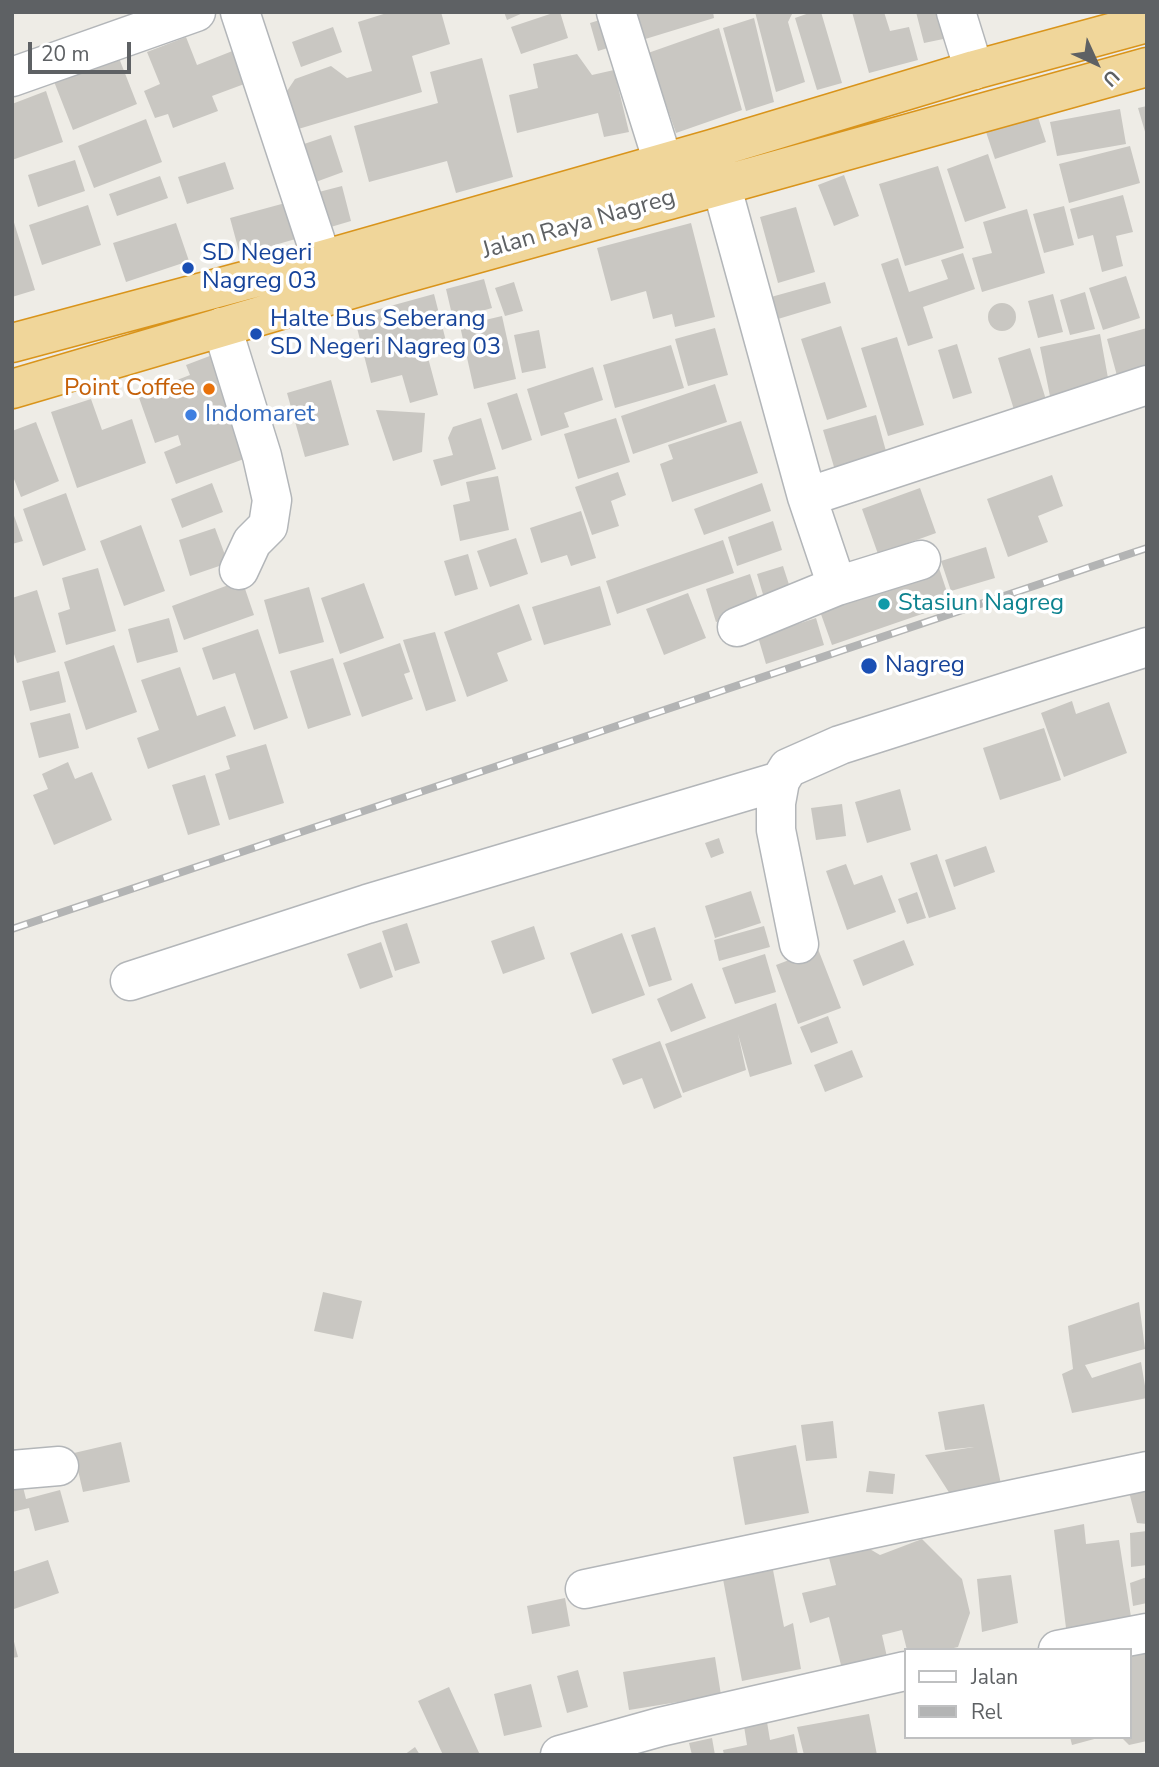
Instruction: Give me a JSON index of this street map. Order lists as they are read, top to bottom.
{
  "streets": {
    "highway": ["Jalan Raya Nagreg"]
  },
  "places": [
    "SD Negeri Nagreg 03",
    "Halte Bus Seberang SD Negeri Nagreg 03",
    "Point Coffee",
    "Indomaret",
    "Stasiun Nagreg",
    "Nagreg"
  ],
  "legend": ["Jalan", "Rel"],
  "scale_bar": "20 m",
  "north": "bottom right"
}
